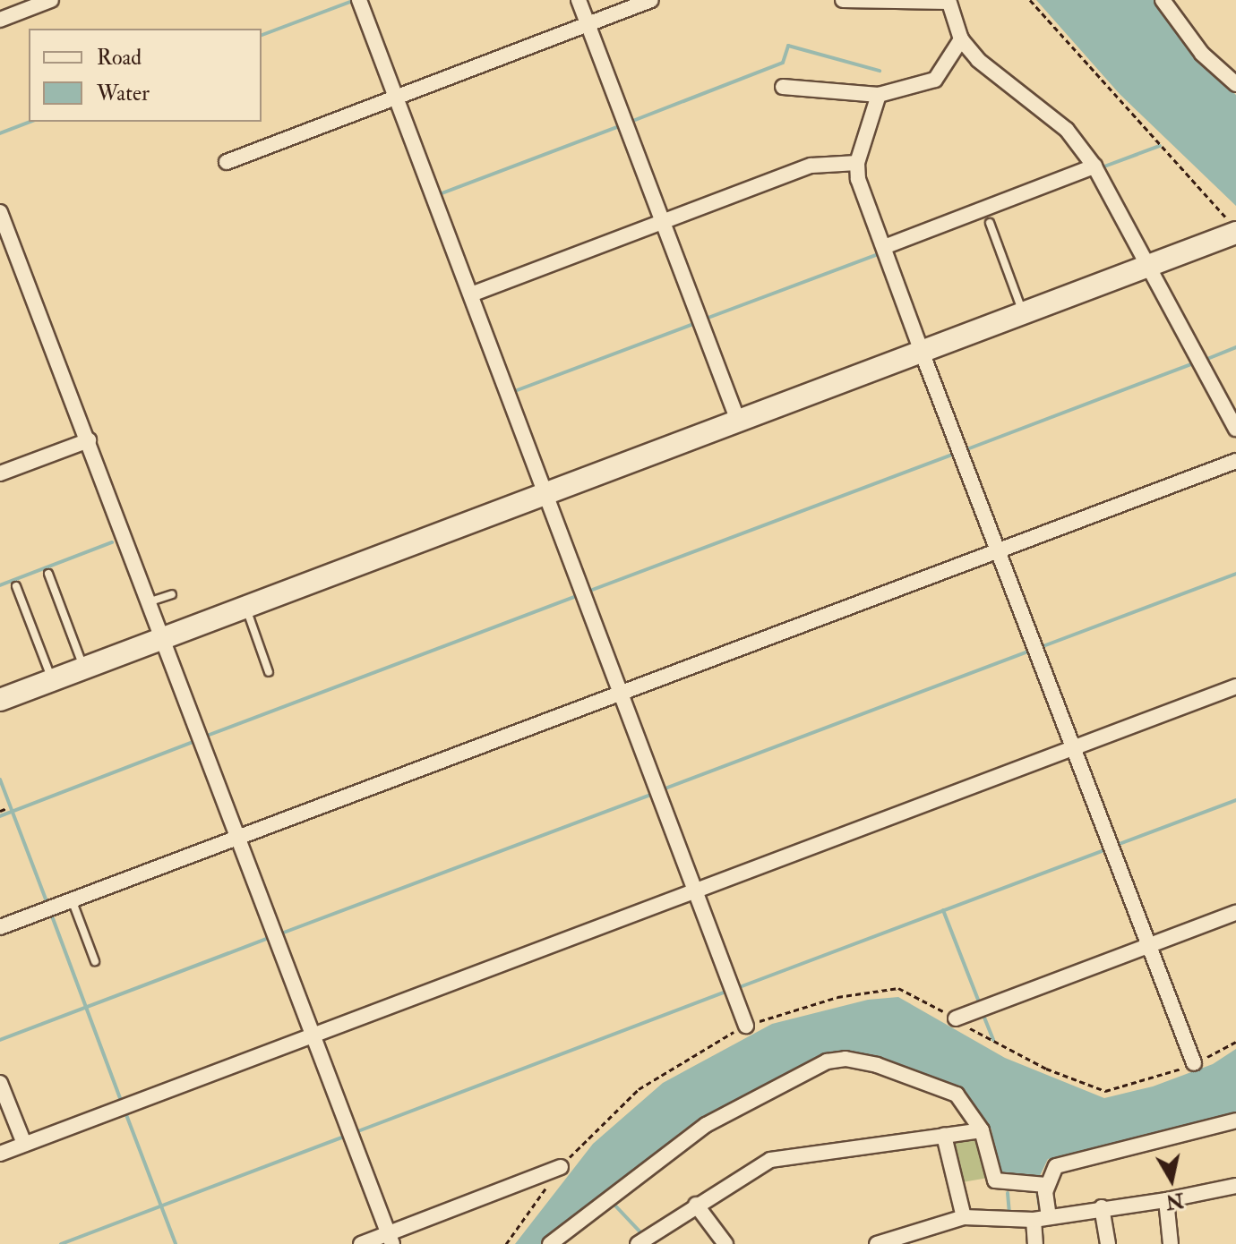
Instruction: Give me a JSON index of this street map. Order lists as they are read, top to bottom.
{
  "legend": ["Road", "Water"],
  "north": "bottom"
}
